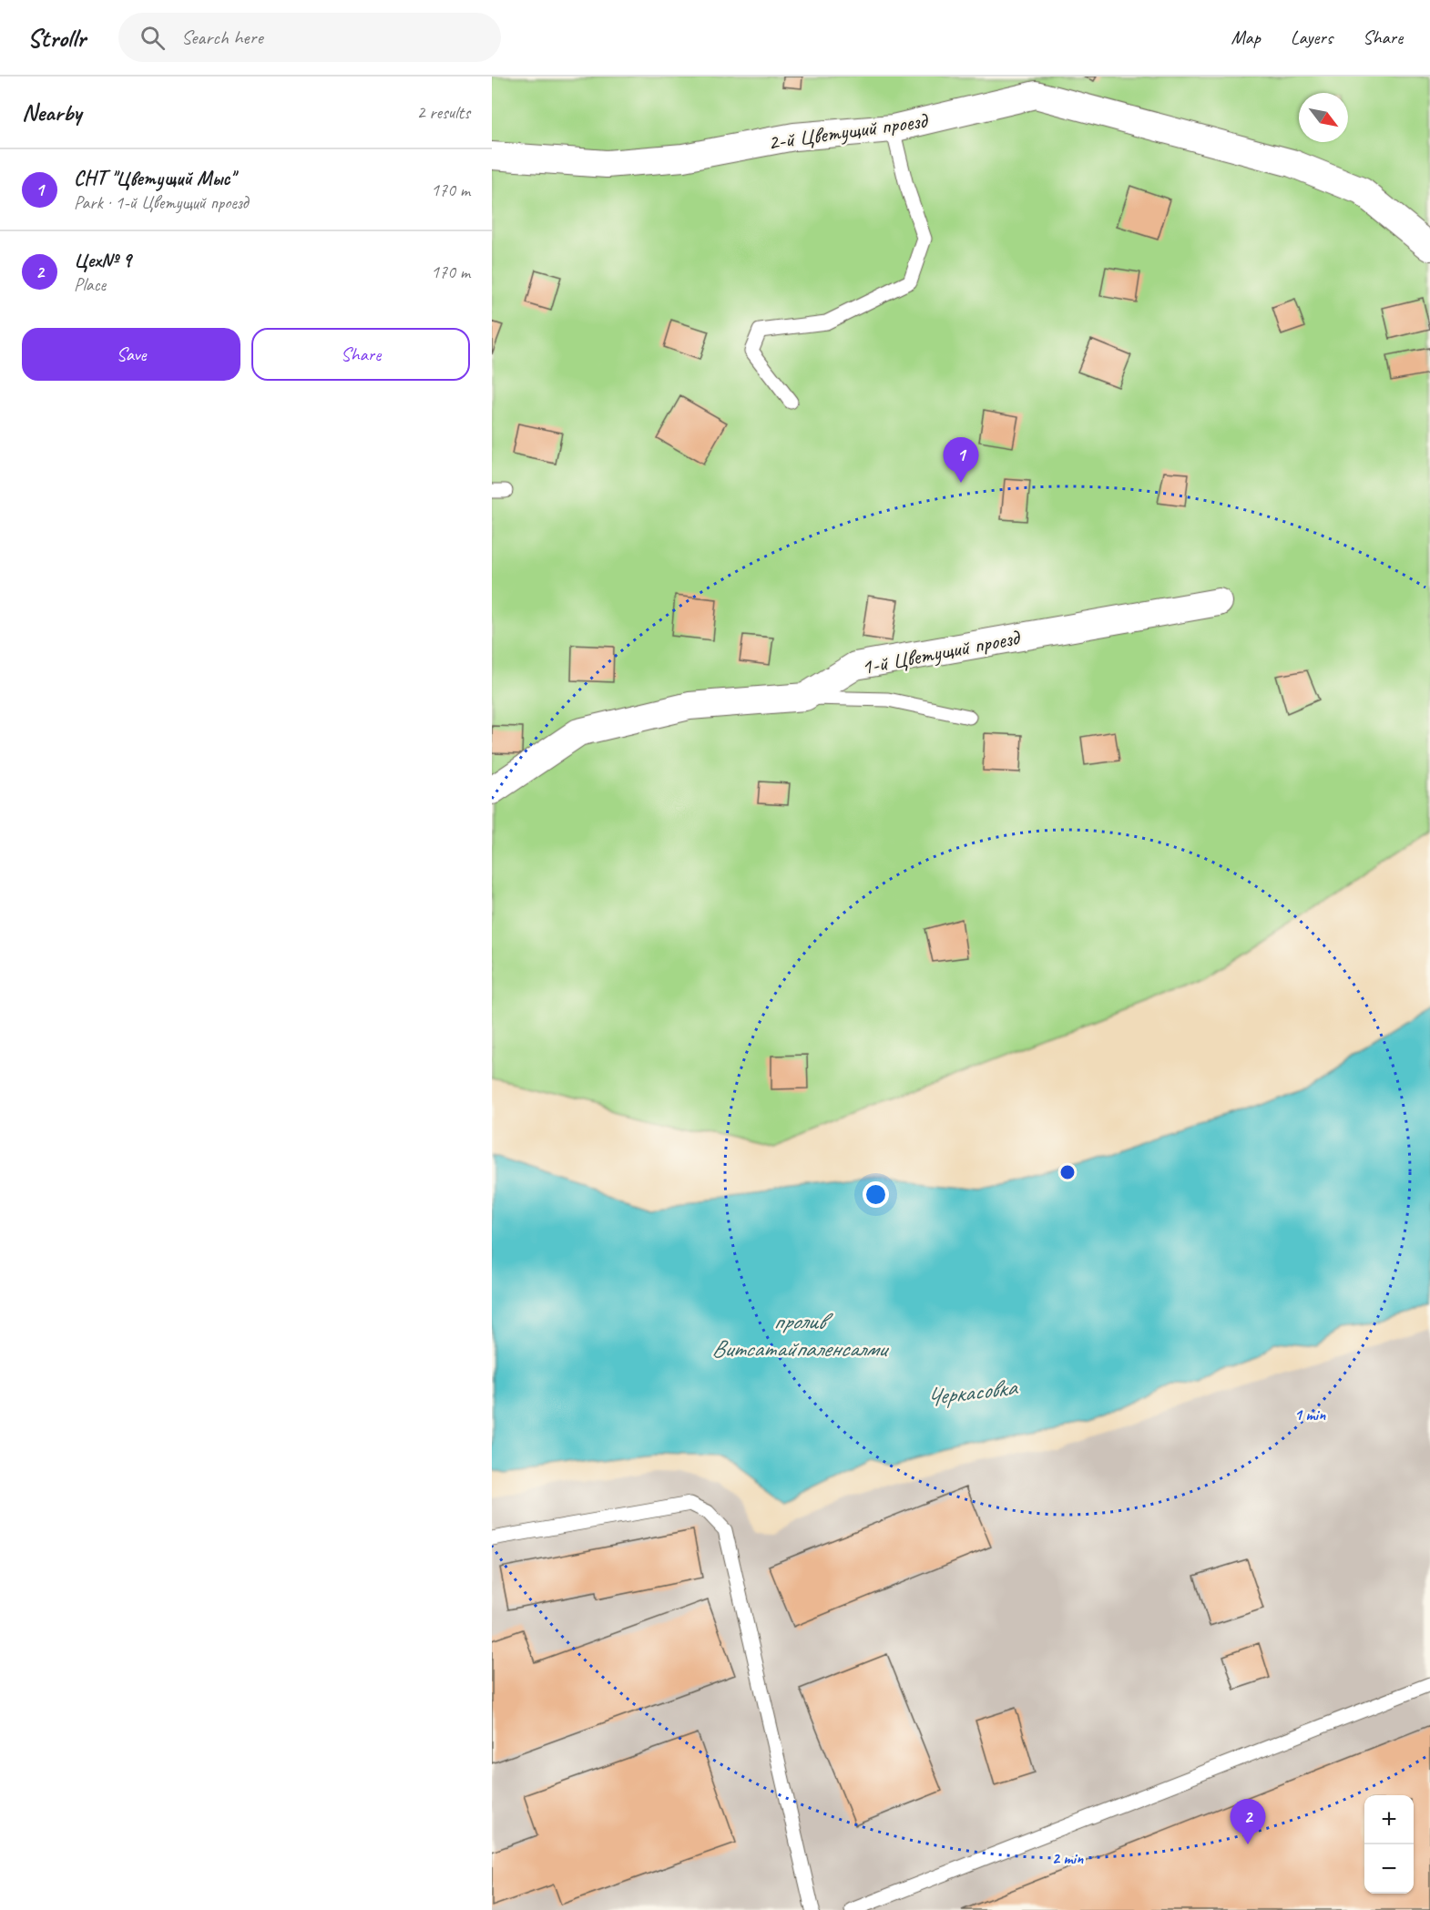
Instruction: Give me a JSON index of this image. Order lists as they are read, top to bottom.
{
  "streets": {
    "street": ["2-й Цветущий проезд", "1-й Цветущий проезд"]
  },
  "water": ["пролив Витсатайпаленсалми", "Черкасовка"],
  "north": "bottom right",
  "page": {
    "header": "Strollr",
    "search": "Search here",
    "nav": ["Map", "Layers", "Share"],
    "heading": ["Nearby", "2 results"],
    "list": [
      {
        "mark": "1",
        "name": "СНТ \"Цветущий Мыс\"",
        "note": "Park · 1-й Цветущий проезд",
        "value": "170 m"
      },
      {
        "mark": "2",
        "name": "Цех№ 9",
        "note": "Place",
        "value": "170 m"
      }
    ],
    "buttons": ["Save", "Share"],
    "pins": ["1", "2"],
    "map_buttons": ["+", "−"]
  },
  "rings": ["1 min", "2 min"]
}
